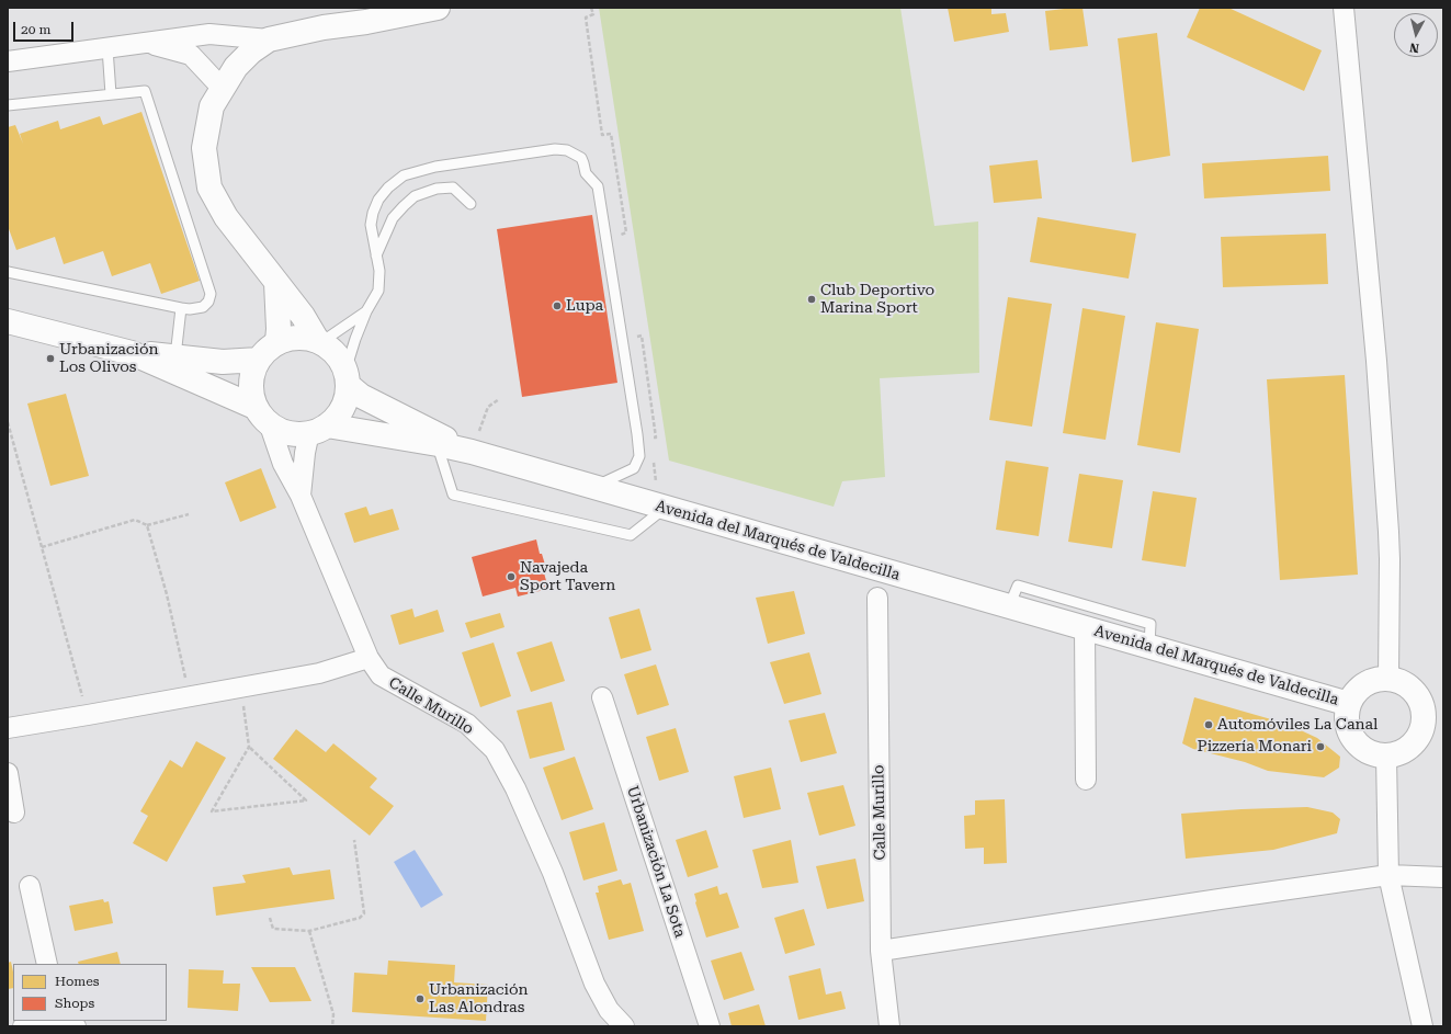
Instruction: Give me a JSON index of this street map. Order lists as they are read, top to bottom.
{
  "streets": {
    "main road": ["Avenida del Marqués de Valdecilla"],
    "street": ["Calle Murillo", "Urbanización La Sota"]
  },
  "crossings": [
    ["Avenida del Marqués de Valdecilla", "Calle Murillo"]
  ],
  "places": [
    "Club Deportivo Marina Sport",
    "Lupa",
    "Urbanización Los Olivos",
    "Navajeda Sport Tavern",
    "Automóviles La Canal",
    "Pizzería Monari",
    "Urbanización Las Alondras"
  ],
  "legend": ["Homes", "Shops"],
  "scale_bar": "20 m",
  "north": "bottom"
}
